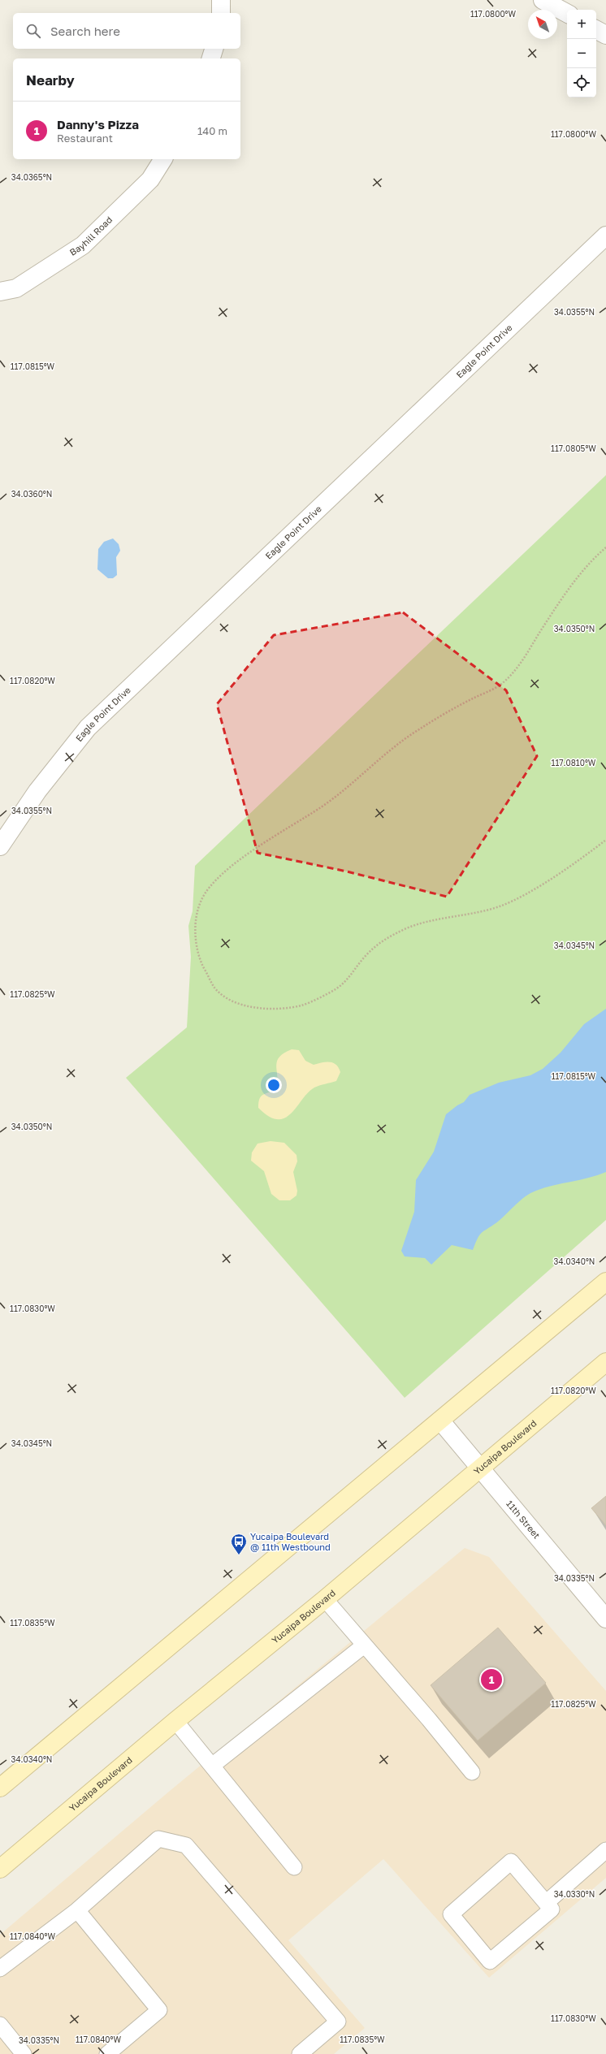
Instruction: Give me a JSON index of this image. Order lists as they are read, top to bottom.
{
  "streets": {
    "main road": ["Yucaipa Boulevard"],
    "street": ["Bayhill Road", "Eagle Point Drive", "11th Street"]
  },
  "crossings": [
    ["Yucaipa Boulevard", "11th Street"]
  ],
  "places": {
    "bus stop": ["Yucaipa Boulevard @ 11th Westbound"]
  },
  "north": "top left",
  "page": {
    "map_buttons": ["+", "−"],
    "search": "Search here",
    "heading": "Nearby",
    "list": [
      {
        "mark": "1",
        "name": "Danny's Pizza",
        "note": "Restaurant",
        "value": "140 m"
      }
    ],
    "pins": "1"
  },
  "coordinates": [
    "117.0800°W",
    "34.0365°N",
    "34.0355°N",
    "117.0815°W",
    "117.0805°W",
    "34.0360°N",
    "34.0350°N",
    "117.0820°W",
    "117.0810°W",
    "34.0345°N",
    "117.0825°W",
    "34.0340°N",
    "117.0830°W",
    "34.0335°N",
    "117.0835°W",
    "34.0330°N",
    "117.0840°W"
  ]
}
